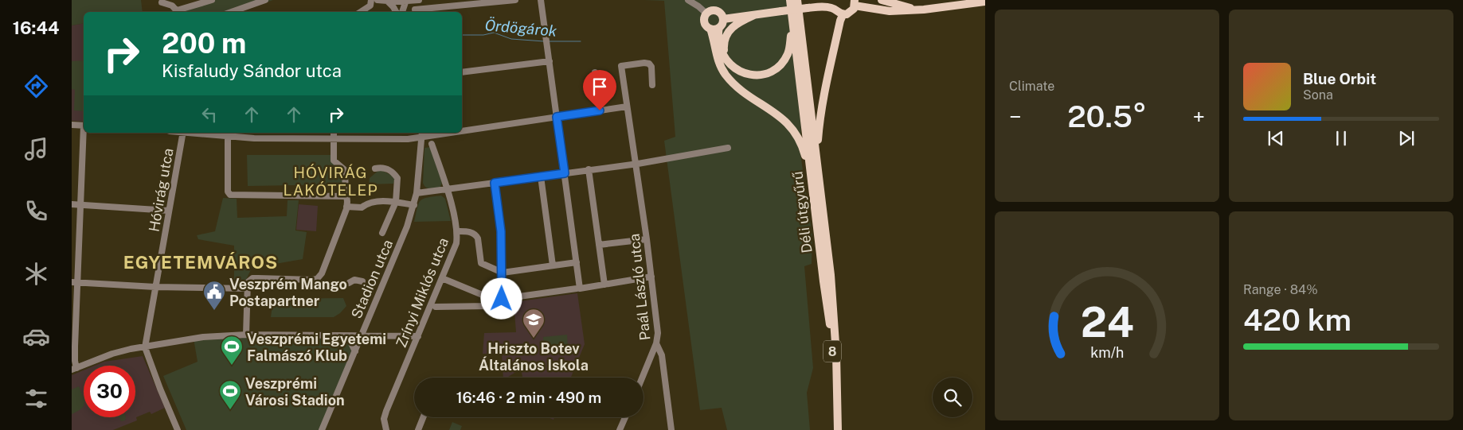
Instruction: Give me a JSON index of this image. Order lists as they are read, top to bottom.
{
  "streets": {
    "main road": ["Déli útgyűrű", "8"],
    "street": [
      "Hóvirág utca",
      "Stadion utca",
      "Paál László utca",
      "Zrínyi Miklós utca"
    ]
  },
  "districts": ["HÓVIRÁG LAKÓTELEP", "EGYETEMVÁROS"],
  "water": ["Ördögárok"],
  "places": {
    "public building": ["Veszprém Mango Postapartner"],
    "school or university": ["Hriszto Botev Általános Iskola"],
    "sports": ["Veszprémi Egyetemi Falmászó Klub", "Veszprémi Városi Stadion"]
  },
  "page": {
    "tabs": "16:44",
    "tile": [
      "Climate",
      ["Range · 84%", "420 km"]
    ],
    "turn": ["200 m", "Kisfaludy Sándor utca"],
    "song": ["Blue Orbit", "Sona"],
    "heat": ["−", "20.5°", "+"],
    "limit": "30",
    "trip": "16:46 · 2 min · 490 m",
    "gauge": ["24", "km/h"]
  }
}
